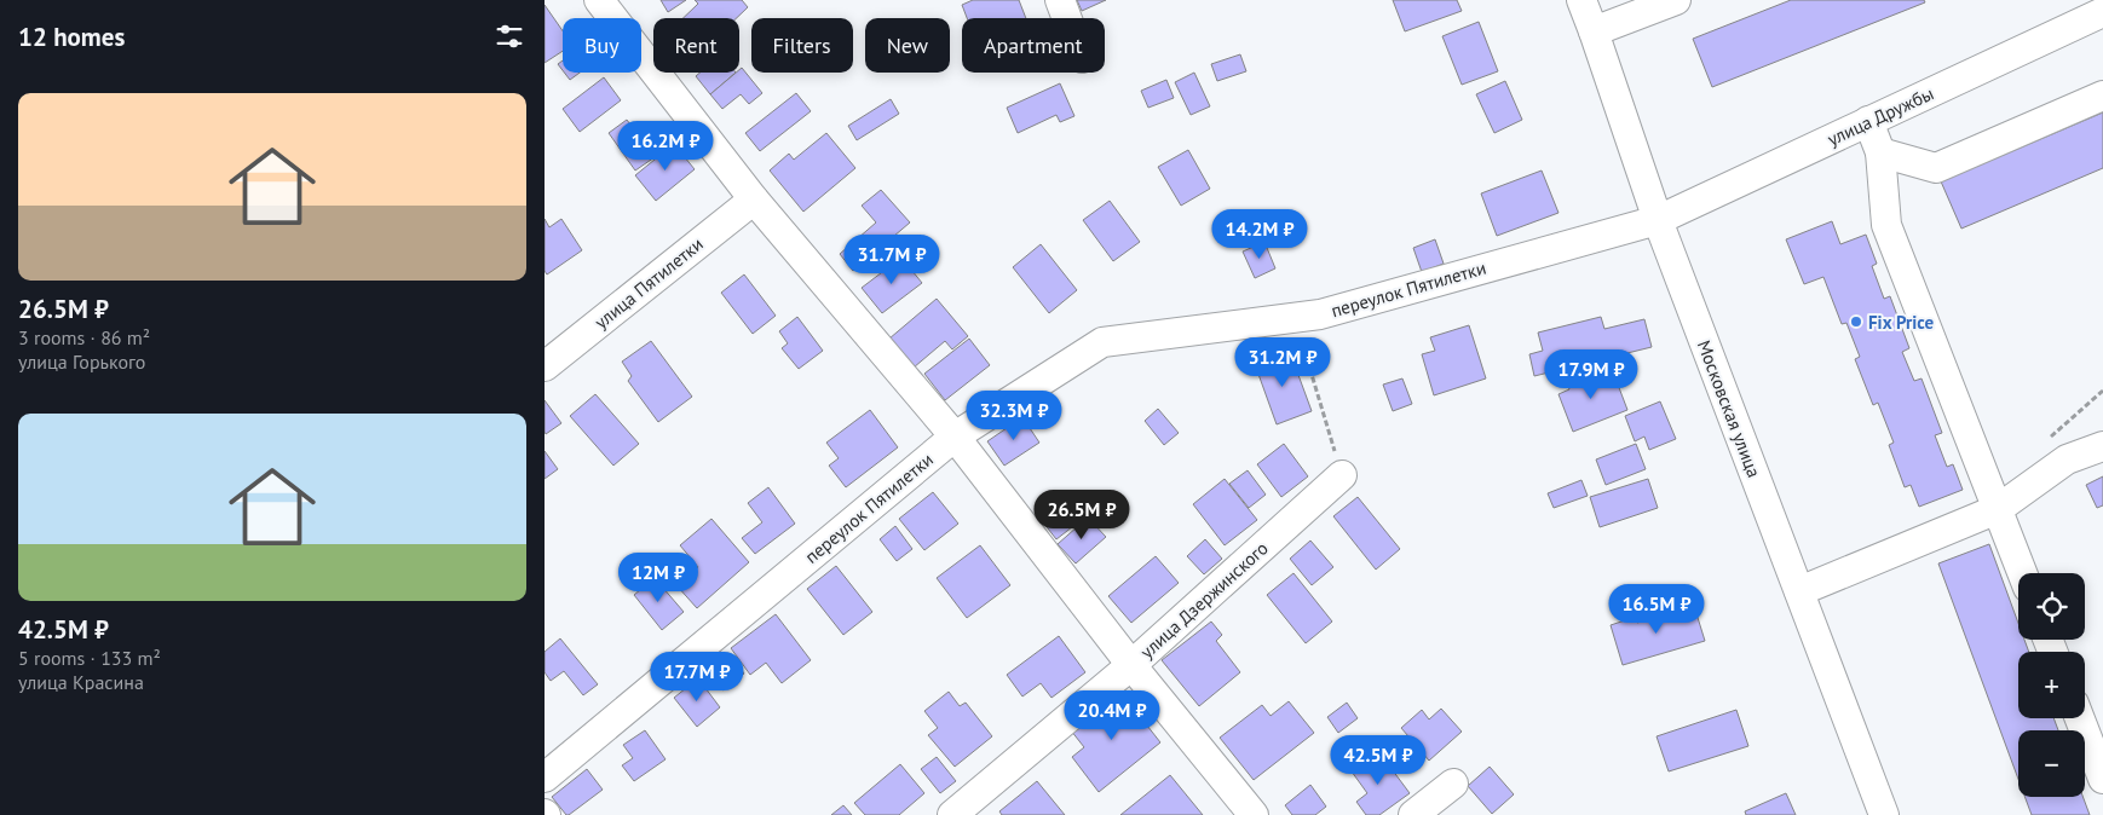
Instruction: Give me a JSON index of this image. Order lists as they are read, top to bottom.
{
  "streets": {
    "street": [
      "улица Дружбы",
      "улица Пятилетки",
      "переулок Пятилетки",
      "Московская улица",
      "улица Дзержинского"
    ]
  },
  "crossings": [
    ["улица Дружбы", "переулок Пятилетки"],
    ["улица Дружбы", "Московская улица"],
    ["переулок Пятилетки", "Московская улица"]
  ],
  "places": ["Fix Price"],
  "page": {
    "heading": "12 homes",
    "chip": [
      "Buy",
      "Rent",
      "Filters",
      "New",
      "Apartment"
    ],
    "list": [
      {
        "name": "26.5M ₽",
        "note": "3 rooms · 86 m² · улица Горького"
      },
      {
        "name": "42.5M ₽",
        "note": "5 rooms · 133 m² · улица Красина"
      }
    ],
    "price": [
      "16.2M ₽",
      "14.2M ₽",
      "31.7M ₽",
      "31.2M ₽",
      "17.9M ₽",
      "32.3M ₽",
      "26.5M ₽",
      "12M ₽",
      "16.5M ₽",
      "17.7M ₽",
      "20.4M ₽",
      "42.5M ₽"
    ],
    "map_buttons": ["+", "−"]
  }
}
